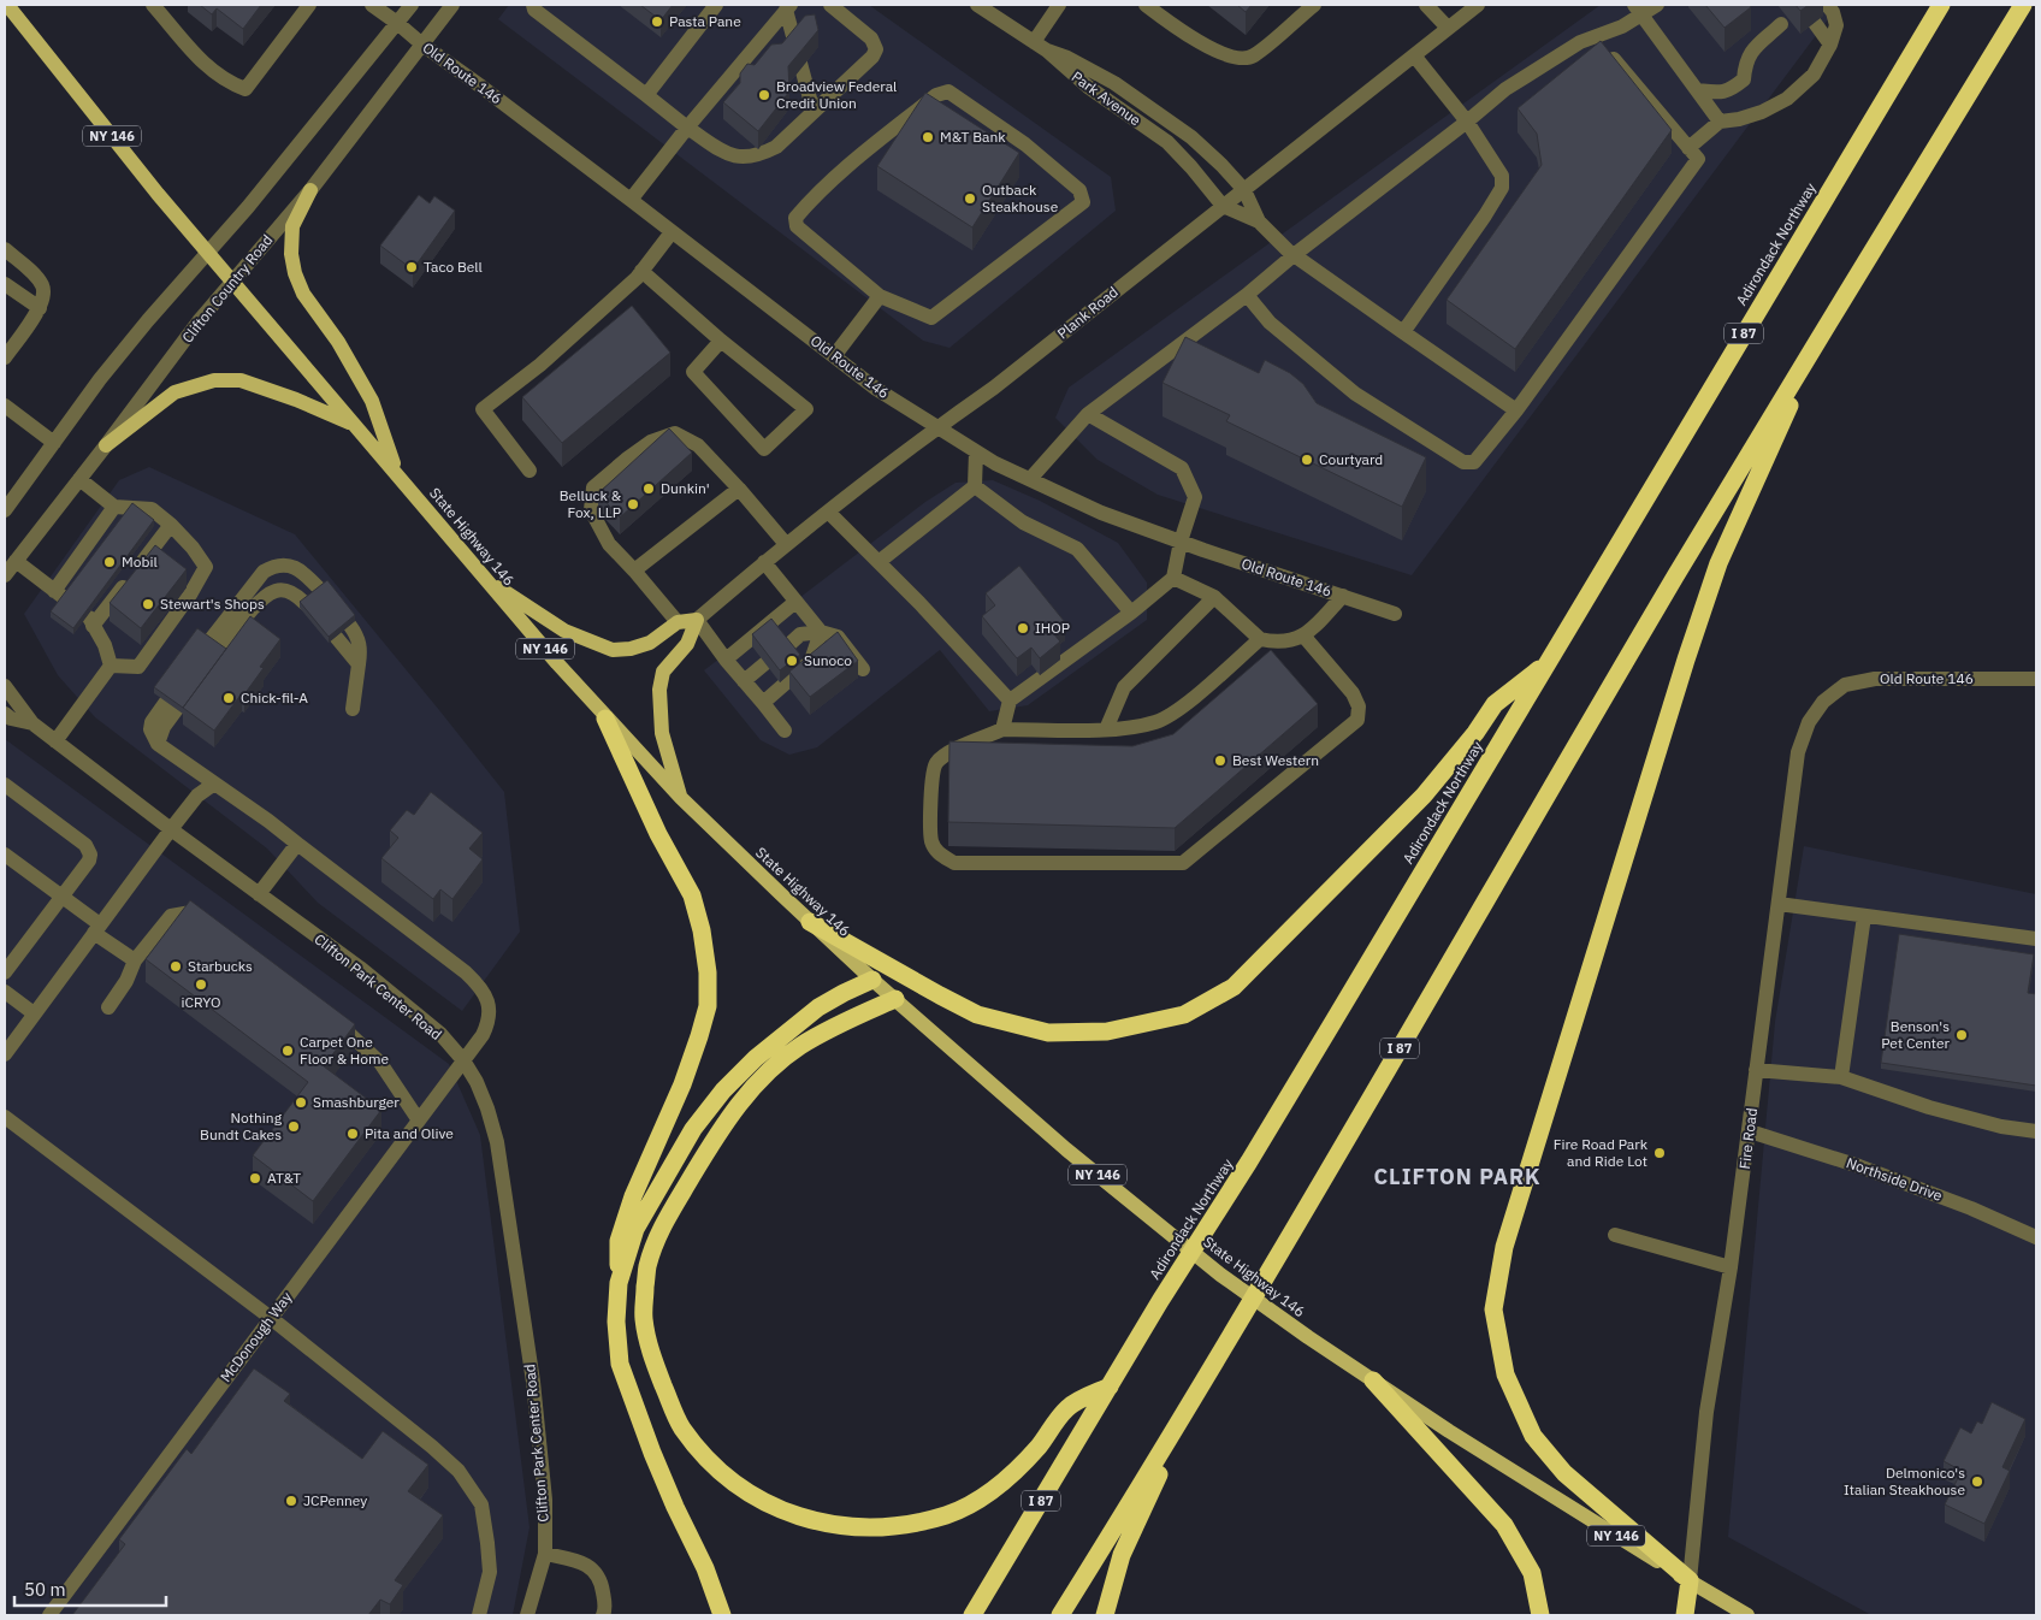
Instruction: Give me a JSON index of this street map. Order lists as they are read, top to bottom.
{
  "streets": {
    "highway": ["Adirondack Northway", "I 87"],
    "main road": ["NY 146", "State Highway 146"],
    "street": [
      "Old Route 146",
      "Park Avenue",
      "Clifton Country Road",
      "Plank Road",
      "Clifton Park Center Road",
      "Fire Road",
      "Northside Drive",
      "McDonough Way"
    ]
  },
  "crossings": [
    ["Old Route 146", "Clifton Country Road"],
    ["Old Route 146", "Plank Road"],
    ["Old Route 146", "Fire Road"],
    ["Park Avenue", "Plank Road"],
    ["Clifton Country Road", "State Highway 146"],
    ["State Highway 146", "Fire Road"],
    ["Clifton Park Center Road", "McDonough Way"],
    ["Fire Road", "Northside Drive"]
  ],
  "districts": ["CLIFTON PARK"],
  "places": [
    "Pasta Pane",
    "Broadview Federal Credit Union",
    "M&T Bank",
    "Outback Steakhouse",
    "Taco Bell",
    "Courtyard",
    "Dunkin'",
    "Belluck & Fox, LLP",
    "Mobil",
    "Stewart's Shops",
    "IHOP",
    "Sunoco",
    "Chick-fil-A",
    "Best Western",
    "Starbucks",
    "iCRYO",
    "Benson's Pet Center",
    "Carpet One Floor & Home",
    "Smashburger",
    "Nothing Bundt Cakes",
    "Pita and Olive",
    "Fire Road Park and Ride Lot",
    "AT&T",
    "Delmonico's Italian Steakhouse",
    "JCPenney"
  ],
  "scale_bar": "50 m"
}
